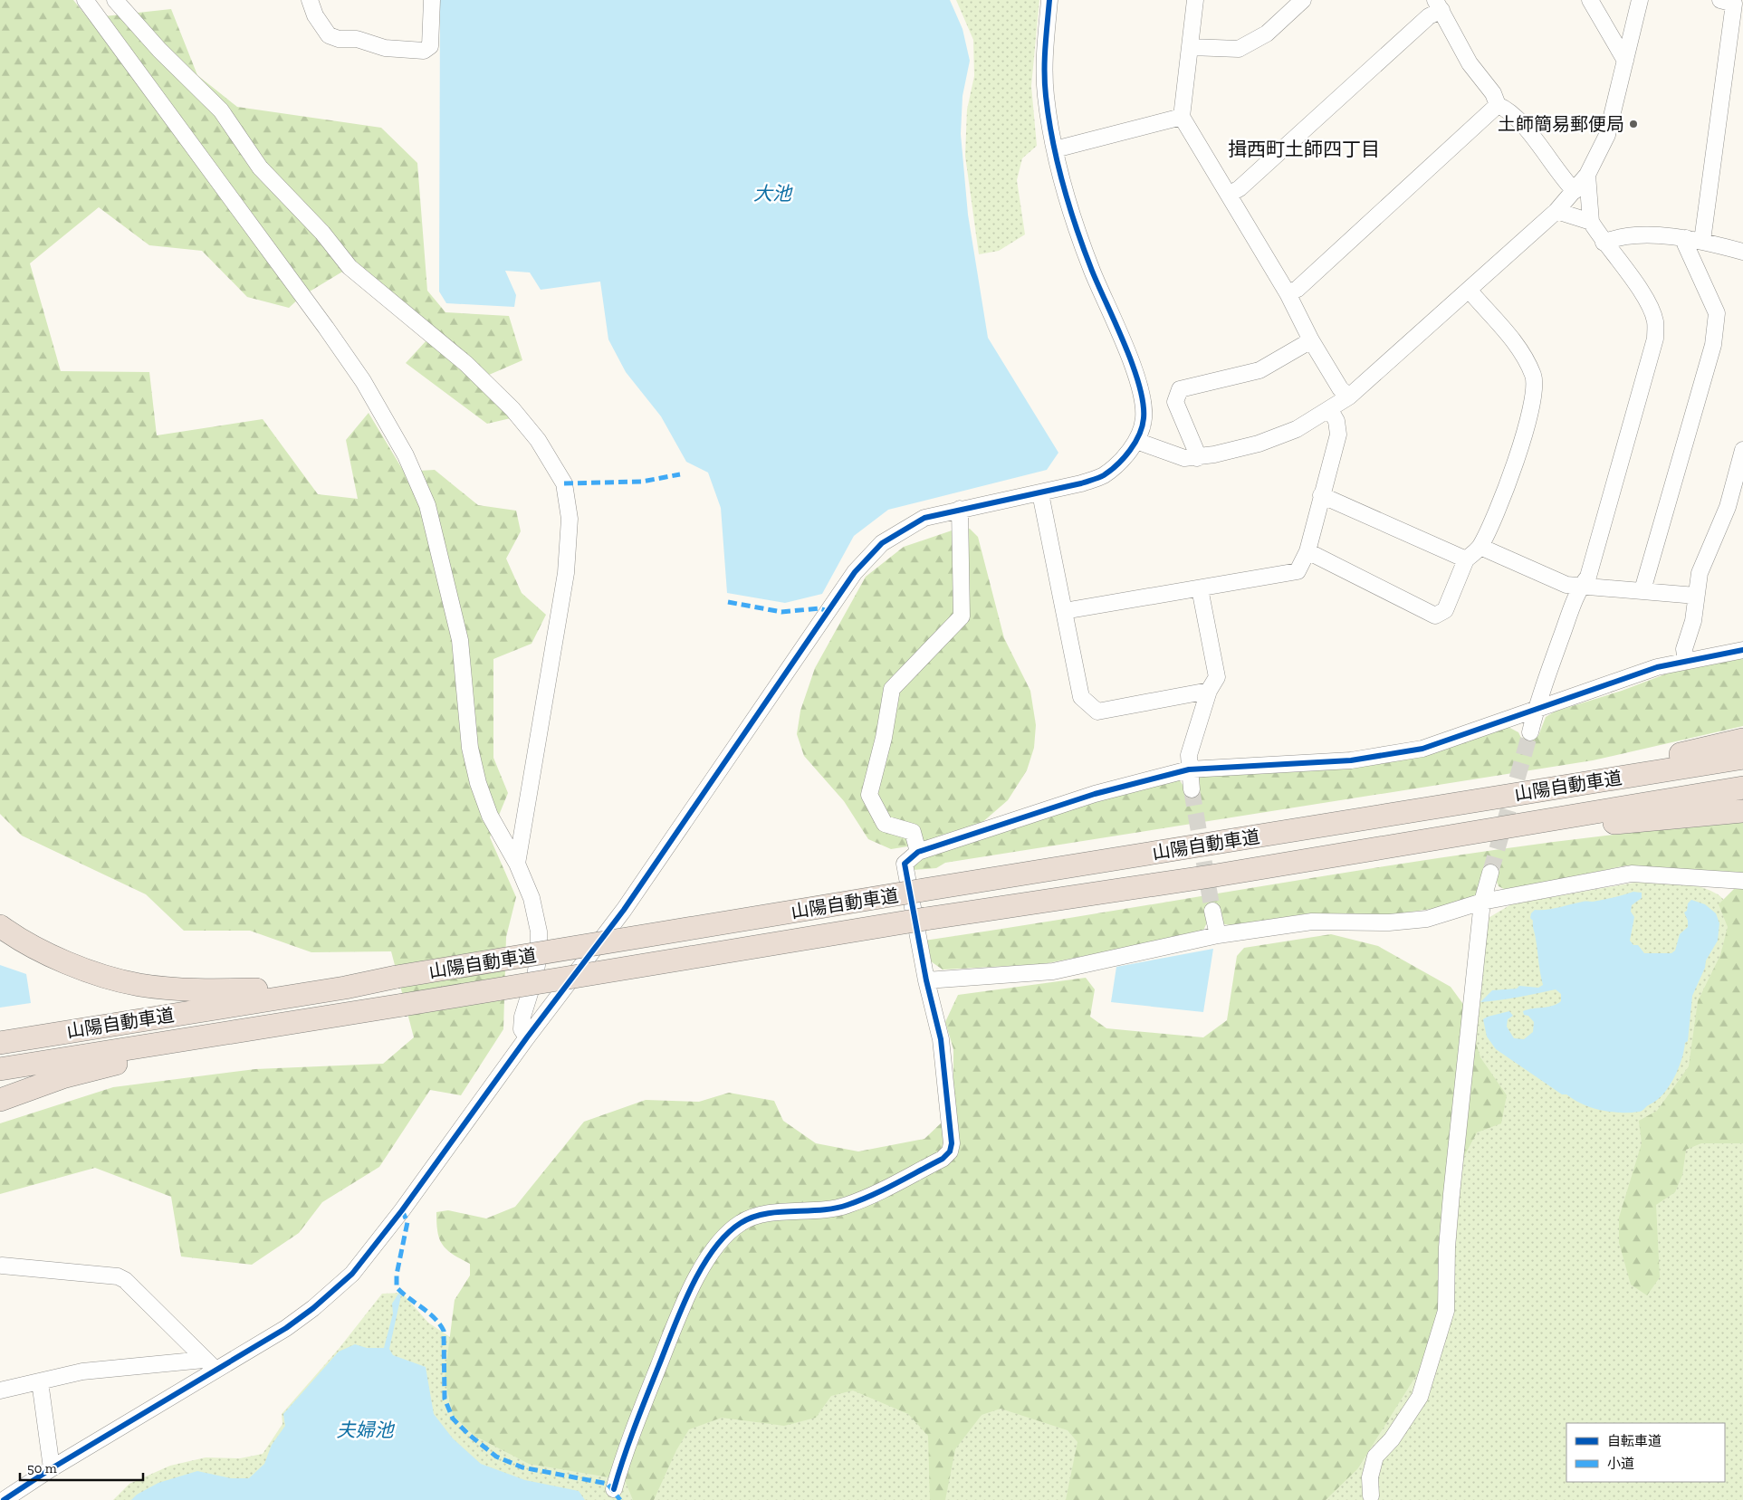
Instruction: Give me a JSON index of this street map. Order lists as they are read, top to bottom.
{
  "streets": {
    "highway": ["山陽自動車道"]
  },
  "districts": ["揖西町土師四丁目"],
  "water": ["大池", "夫婦池"],
  "places": ["土師簡易郵便局"],
  "legend": ["自転車道", "小道"],
  "scale_bar": "50 m"
}
